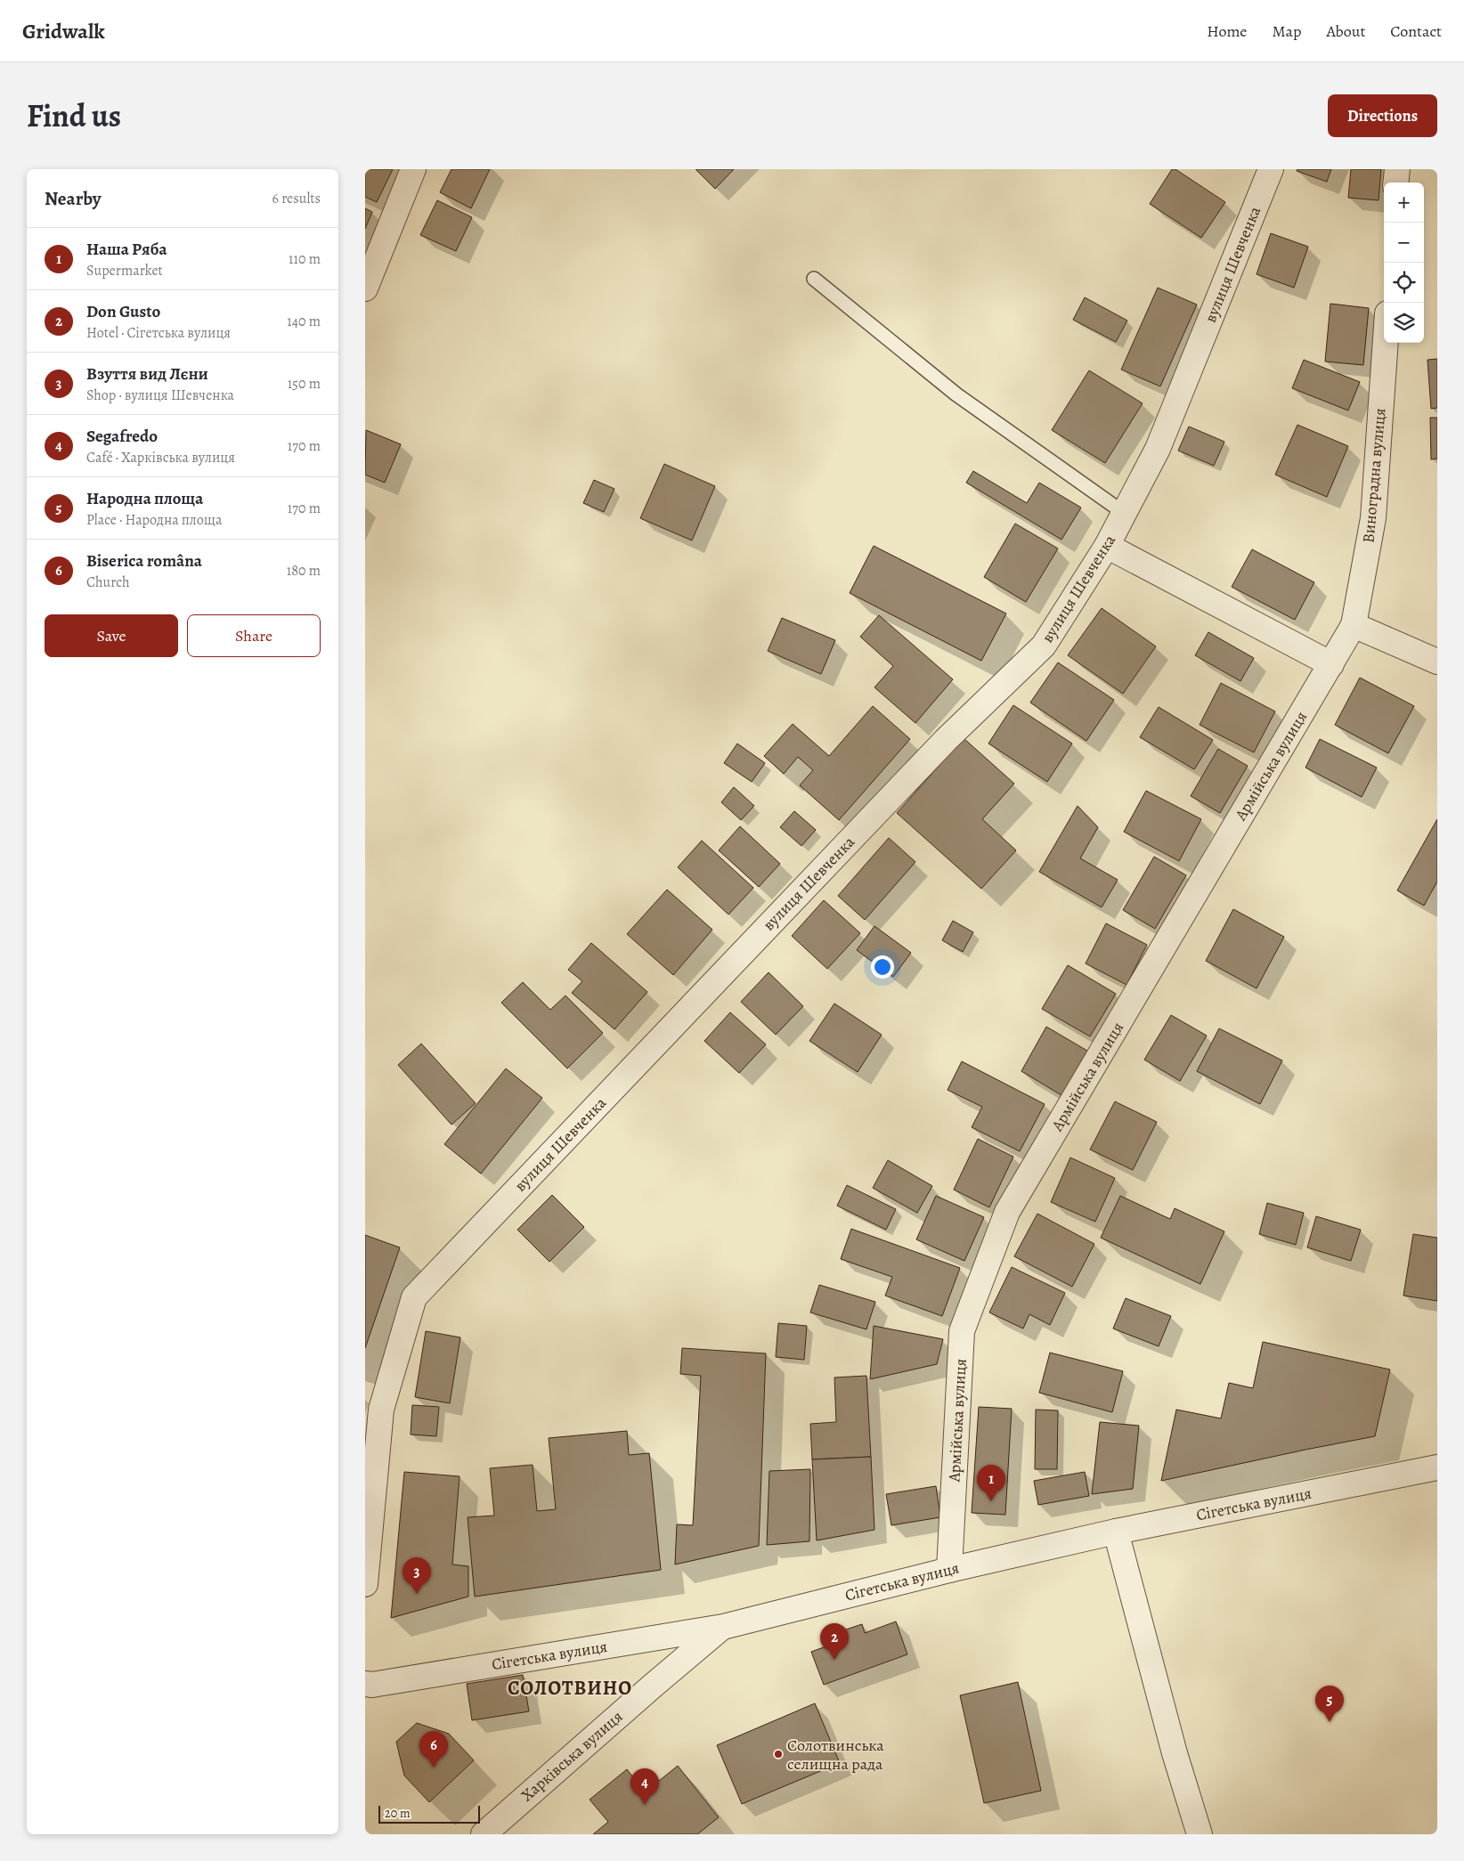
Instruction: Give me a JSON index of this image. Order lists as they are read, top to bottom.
{
  "streets": {
    "street": [
      "вулиця Шевченка",
      "Виноградна вулиця",
      "Армійська вулиця",
      "Сігетська вулиця",
      "Харківська вулиця"
    ]
  },
  "crossings": [
    ["Виноградна вулиця", "Армійська вулиця"],
    ["Армійська вулиця", "Сігетська вулиця"],
    ["Сігетська вулиця", "Харківська вулиця"]
  ],
  "districts": ["СОЛОТВИНО"],
  "places": ["Солотвинська селищна рада"],
  "scale_bar": "20 m",
  "page": {
    "header": "Gridwalk",
    "nav": [
      "Home",
      "Map",
      "About",
      "Contact"
    ],
    "title": "Find us",
    "buttons": [
      "Directions",
      ["Save", "Share"]
    ],
    "heading": ["Nearby", "6 results"],
    "map_buttons": ["+", "−"],
    "list": [
      {
        "mark": "1",
        "name": "Наша Ряба",
        "note": "Supermarket",
        "value": "110 m"
      },
      {
        "mark": "2",
        "name": "Don Gusto",
        "note": "Hotel · Сігетська вулиця",
        "value": "140 m"
      },
      {
        "mark": "3",
        "name": "Взуття вид Лєни",
        "note": "Shop · вулиця Шевченка",
        "value": "150 m"
      },
      {
        "mark": "4",
        "name": "Segafredo",
        "note": "Café · Харківська вулиця",
        "value": "170 m"
      },
      {
        "mark": "5",
        "name": "Народна площа",
        "note": "Place · Народна площа",
        "value": "170 m"
      },
      {
        "mark": "6",
        "name": "Biserica româna",
        "note": "Church",
        "value": "180 m"
      }
    ],
    "pins": [
      "1",
      "3",
      "2",
      "5",
      "6",
      "4"
    ],
    "scale": "20 m"
  }
}
